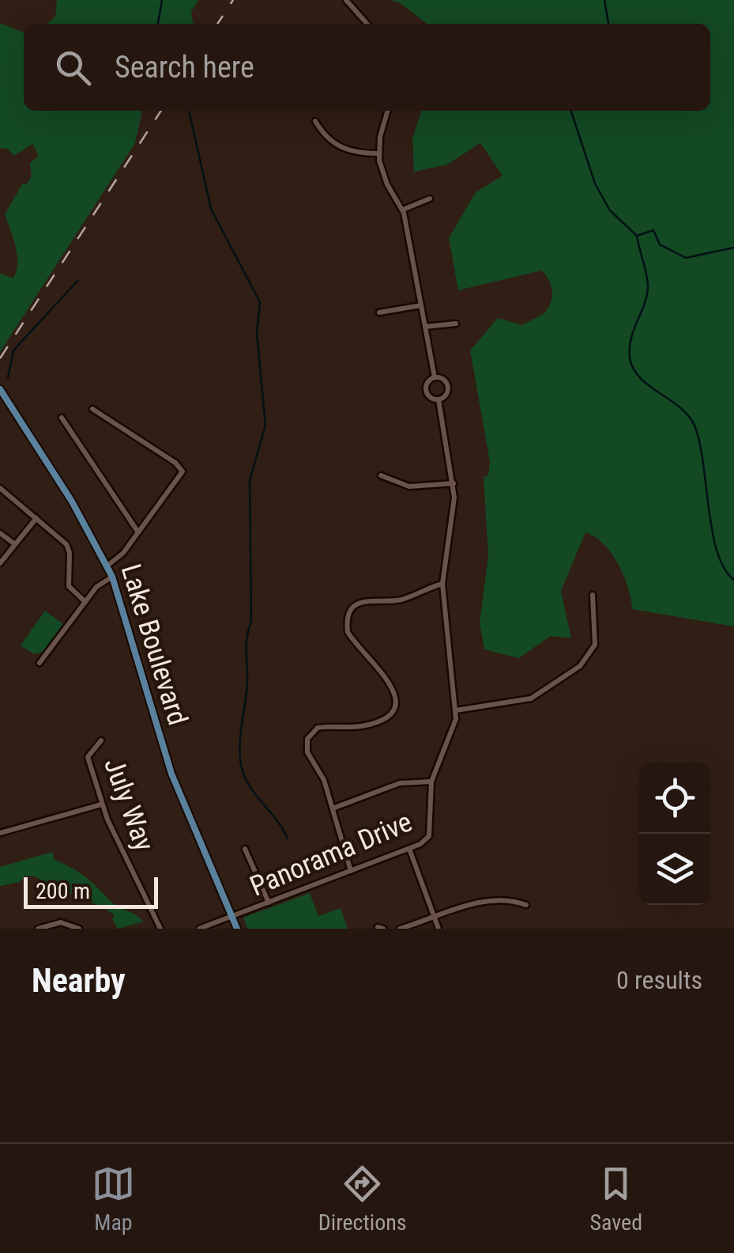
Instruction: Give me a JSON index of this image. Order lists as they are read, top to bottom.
{
  "streets": {
    "main road": ["Lake Boulevard"],
    "street": ["July Way", "Panorama Drive"]
  },
  "crossings": [
    ["Lake Boulevard", "Panorama Drive"]
  ],
  "scale_bar": "200 m",
  "page": {
    "search": "Search here",
    "scale": "200 m",
    "heading": ["Nearby", "0 results"],
    "nav": ["Map", "Directions", "Saved"]
  }
}
